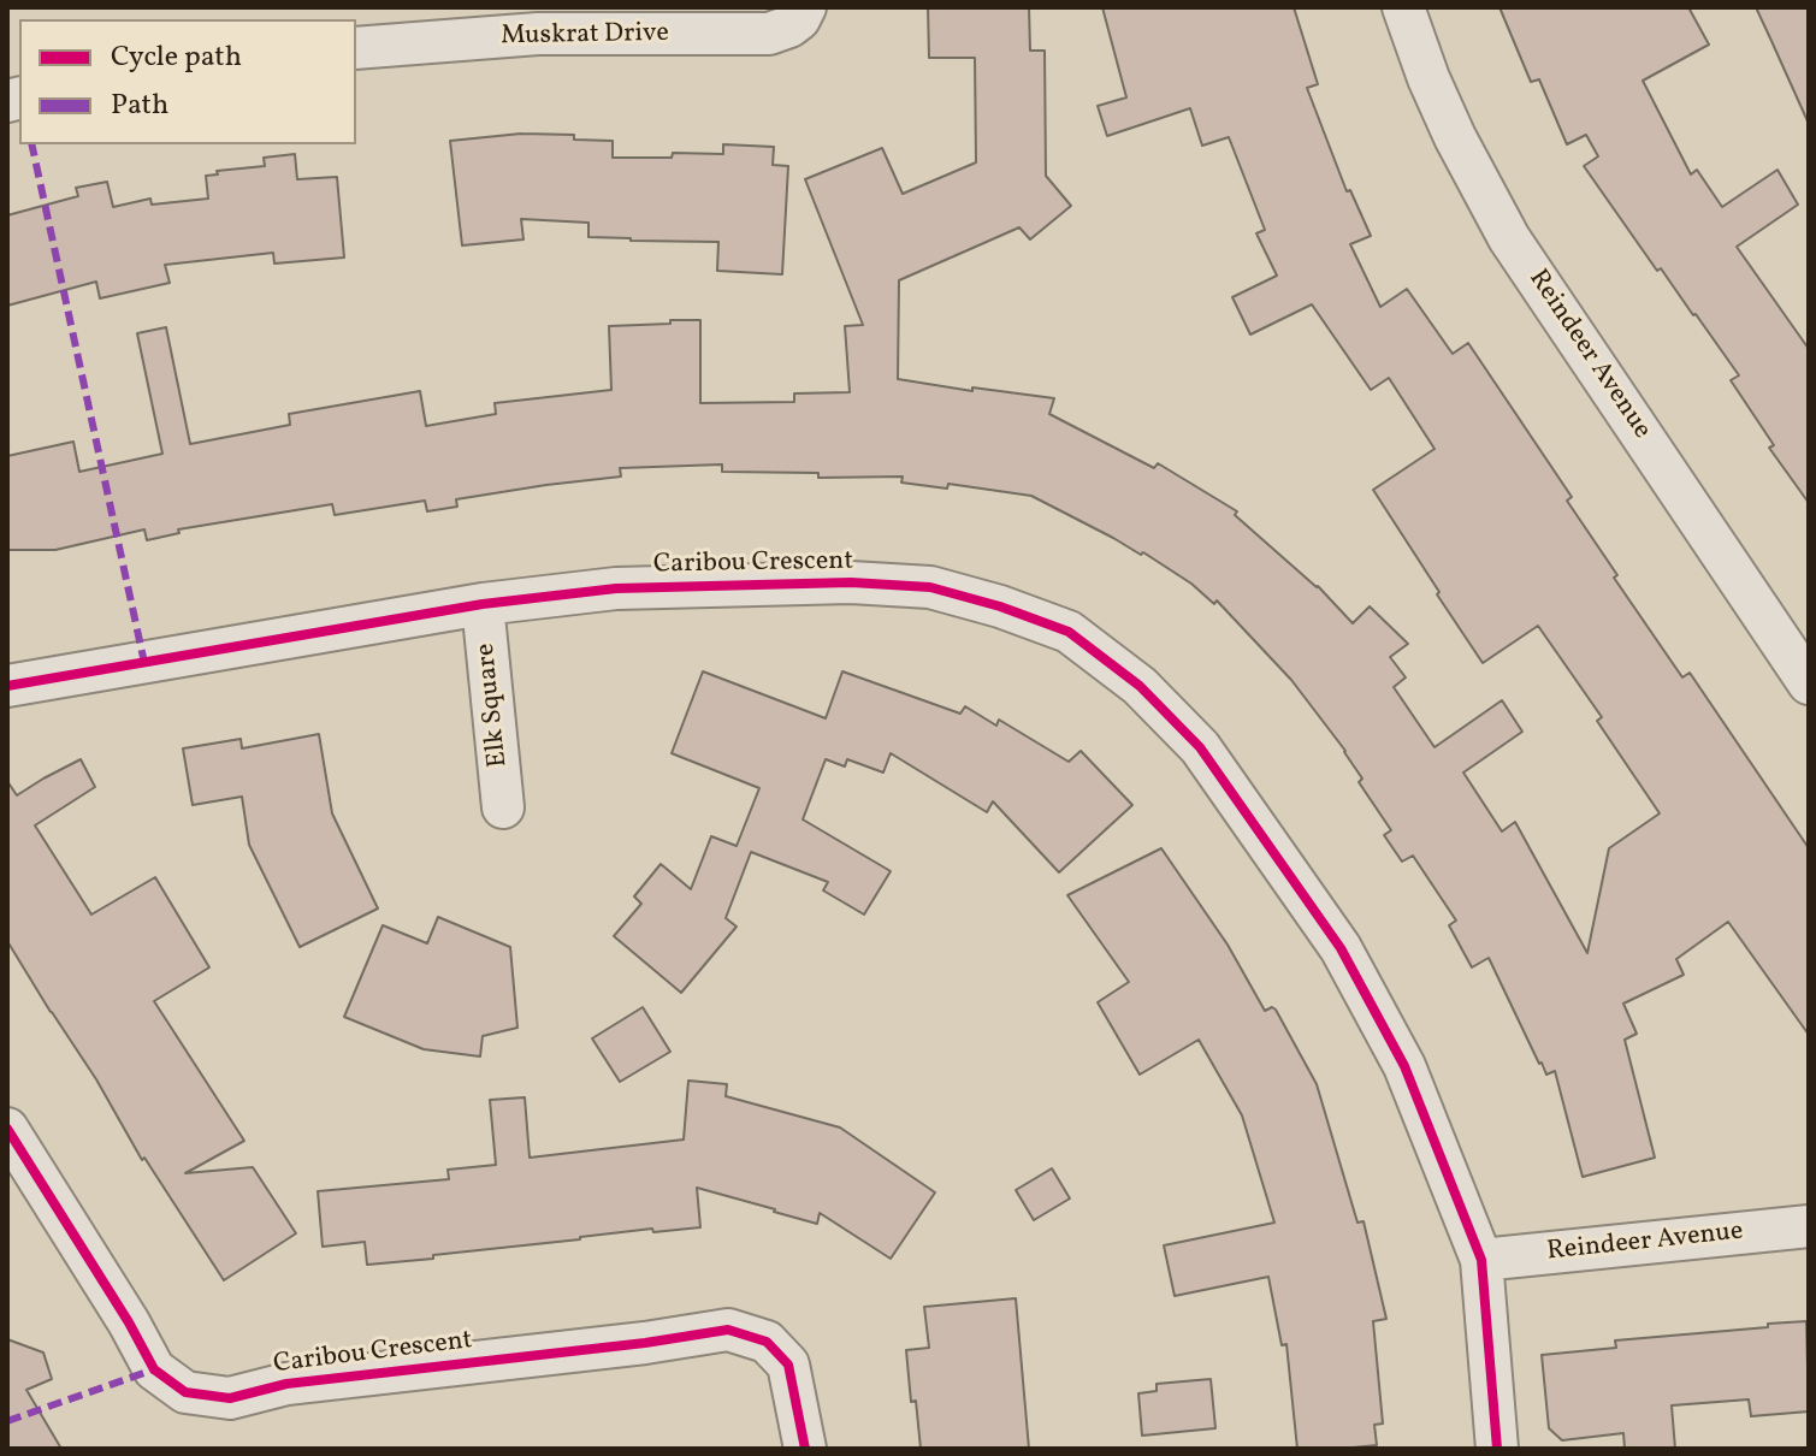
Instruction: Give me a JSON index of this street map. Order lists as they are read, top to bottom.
{
  "streets": {
    "street": [
      "Muskrat Drive",
      "Reindeer Avenue",
      "Caribou Crescent",
      "Elk Square"
    ]
  },
  "crossings": [
    ["Reindeer Avenue", "Caribou Crescent"],
    ["Caribou Crescent", "Elk Square"]
  ],
  "legend": ["Cycle path", "Path"]
}
